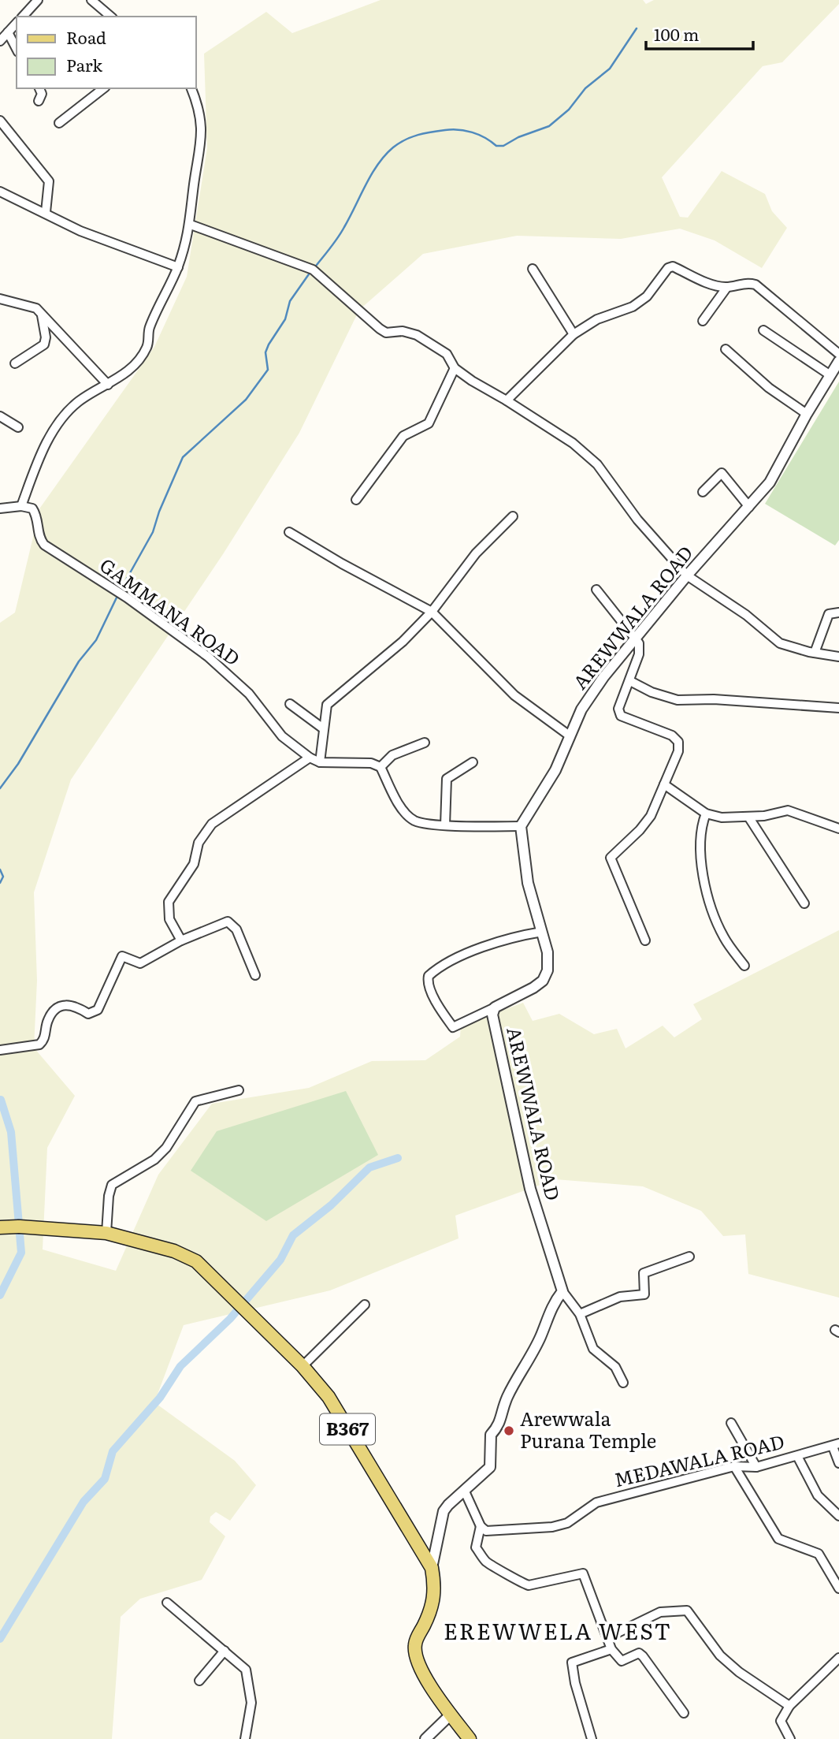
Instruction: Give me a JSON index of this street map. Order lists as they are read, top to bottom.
{
  "streets": {
    "main road": ["B367"],
    "street": ["GAMMANA ROAD", "AREWWALA ROAD", "MEDAWALA ROAD"]
  },
  "districts": ["EREWWELA WEST"],
  "places": ["Arewwala Purana Temple"],
  "legend": ["Road", "Park"],
  "scale_bar": "100 m"
}
